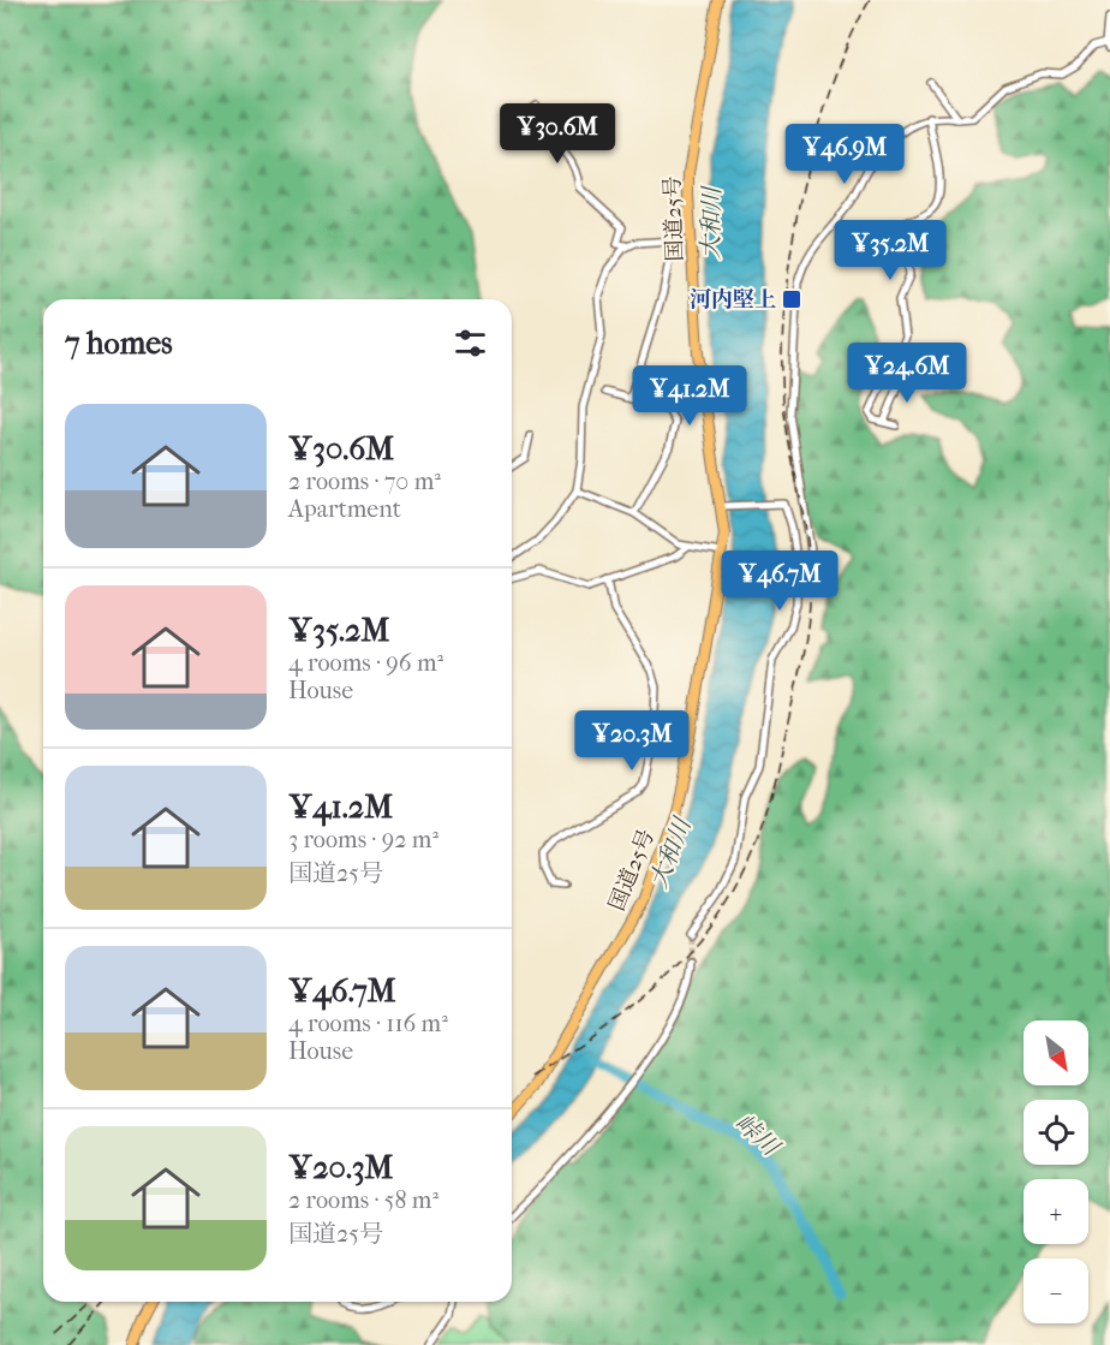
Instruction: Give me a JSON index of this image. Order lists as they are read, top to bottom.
{
  "streets": {
    "highway": ["国道25号"]
  },
  "water": ["大和川", "峠川"],
  "places": {
    "transit": ["河内堅上"]
  },
  "north": "bottom right",
  "page": {
    "price": [
      "¥30.6M",
      "¥46.9M",
      "¥35.2M",
      "¥24.6M",
      "¥41.2M",
      "¥46.7M",
      "¥20.3M"
    ],
    "heading": "7 homes",
    "list": [
      {
        "name": "¥30.6M",
        "note": "2 rooms · 70 m² · Apartment"
      },
      {
        "name": "¥35.2M",
        "note": "4 rooms · 96 m² · House"
      },
      {
        "name": "¥41.2M",
        "note": "3 rooms · 92 m² · 国道25号"
      },
      {
        "name": "¥46.7M",
        "note": "4 rooms · 116 m² · House"
      },
      {
        "name": "¥20.3M",
        "note": "2 rooms · 58 m² · 国道25号"
      }
    ],
    "map_buttons": ["+", "−"]
  }
}
